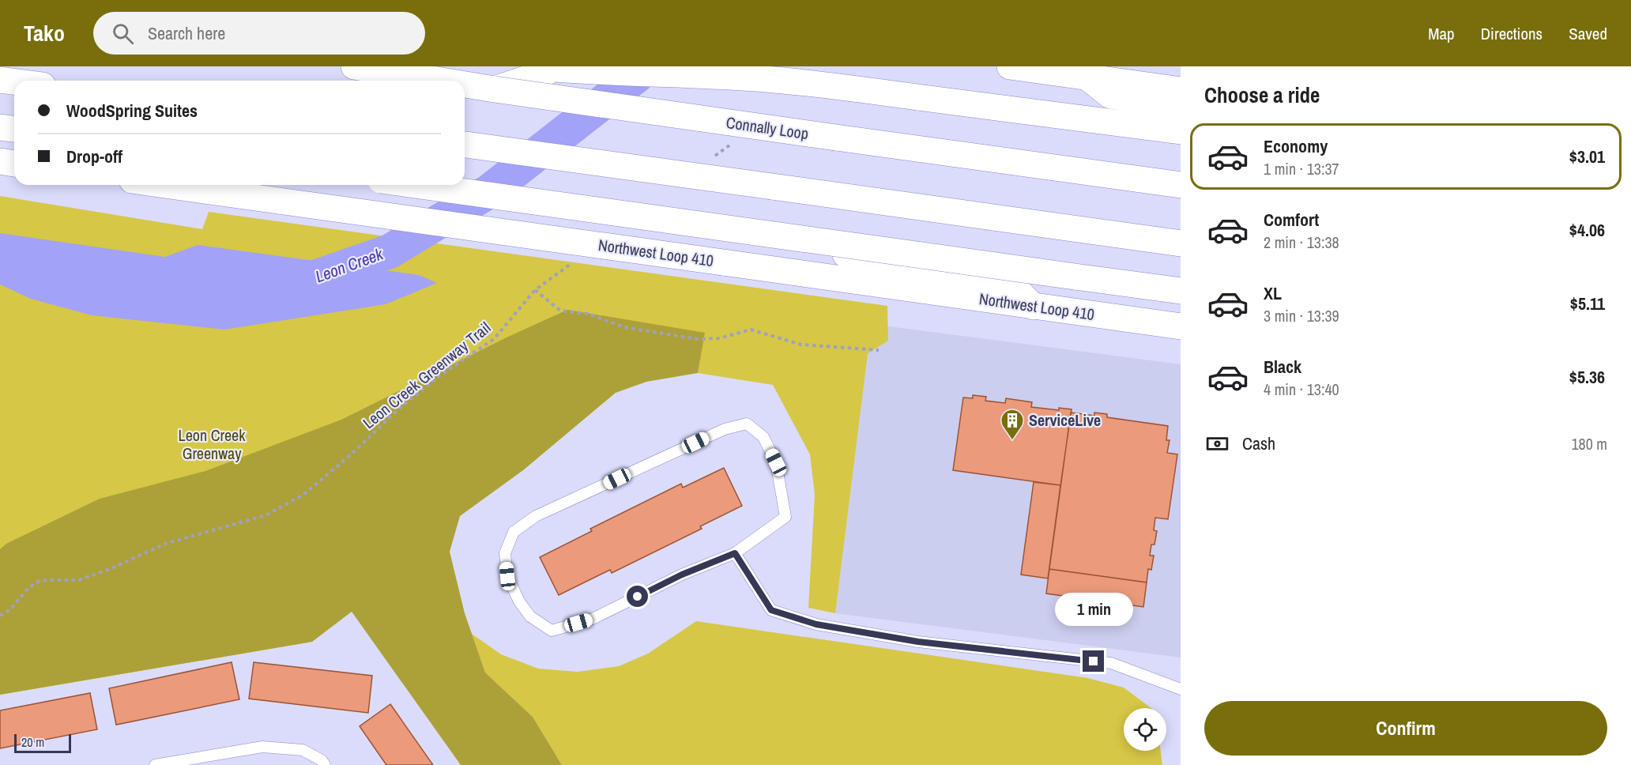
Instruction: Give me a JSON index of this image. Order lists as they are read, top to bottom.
{
  "streets": {
    "main road": ["Connally Loop", "Northwest Loop 410"],
    "path": ["Leon Creek Greenway Trail"]
  },
  "water": ["Leon Creek"],
  "parks": ["Leon Creek Greenway"],
  "places": {
    "building": ["ServiceLive"]
  },
  "scale_bar": "20 m",
  "page": {
    "header": "Tako",
    "search": "Search here",
    "nav": ["Map", "Directions", "Saved"],
    "heading": "Choose a ride",
    "banner": ["WoodSpring Suites", "Drop-off"],
    "list": [
      {
        "name": "Economy",
        "note": "1 min · 13:37",
        "value": "$3.01"
      },
      {
        "name": "Comfort",
        "note": "2 min · 13:38",
        "value": "$4.06"
      },
      {
        "name": "XL",
        "note": "3 min · 13:39",
        "value": "$5.11"
      },
      {
        "name": "Black",
        "note": "4 min · 13:40",
        "value": "$5.36"
      }
    ],
    "pay": ["Cash", "180 m"],
    "bubble": "1 min",
    "buttons": "Confirm",
    "scale": "20 m"
  }
}
